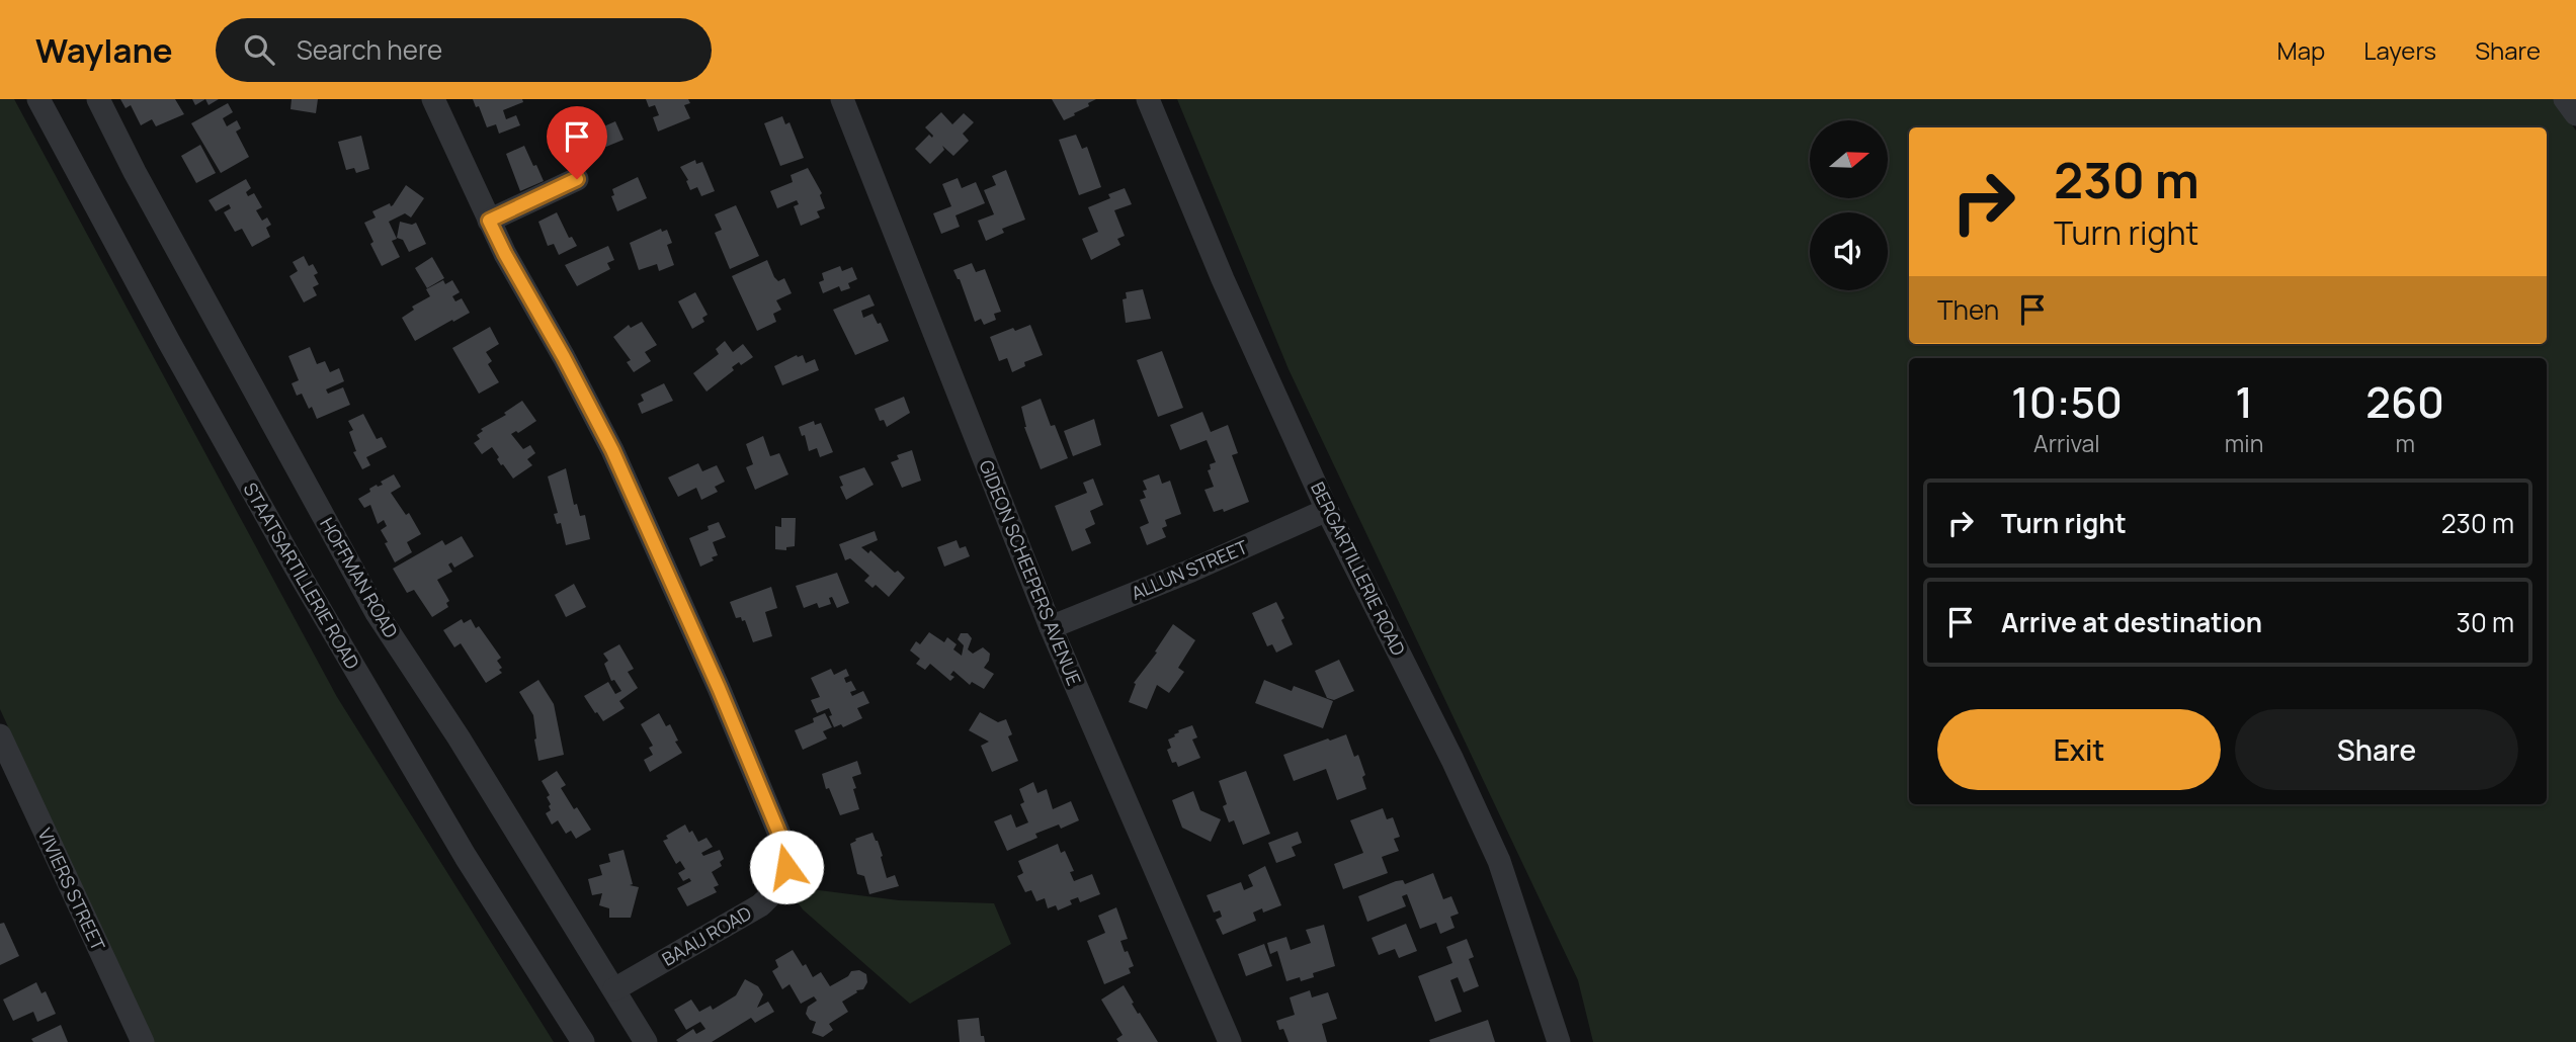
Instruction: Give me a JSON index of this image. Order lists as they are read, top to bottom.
{
  "streets": {
    "street": [
      "BERGARTILLERIE ROAD",
      "ALLUN STREET",
      "GIDEON SCHEEPERS AVENUE",
      "STAATSARTILLERIE ROAD",
      "HOFFMAN ROAD",
      "VIVIERS STREET",
      "BAAIJ ROAD"
    ]
  },
  "crossings": [
    ["BERGARTILLERIE ROAD", "ALLUN STREET"],
    ["ALLUN STREET", "GIDEON SCHEEPERS AVENUE"],
    ["HOFFMAN ROAD", "BAAIJ ROAD"]
  ],
  "north": "right",
  "page": {
    "header": "Waylane",
    "search": "Search here",
    "nav": ["Map", "Layers", "Share"],
    "turn": ["230 m", "Turn right"],
    "then": "Then",
    "eta": [
      "10:50",
      "Arrival",
      "1",
      "min",
      "260",
      "m"
    ],
    "list": [
      {
        "name": "Turn right",
        "value": "230 m"
      },
      {
        "name": "Arrive at destination",
        "value": "30 m"
      }
    ],
    "buttons": ["Exit", "Share"]
  }
}
